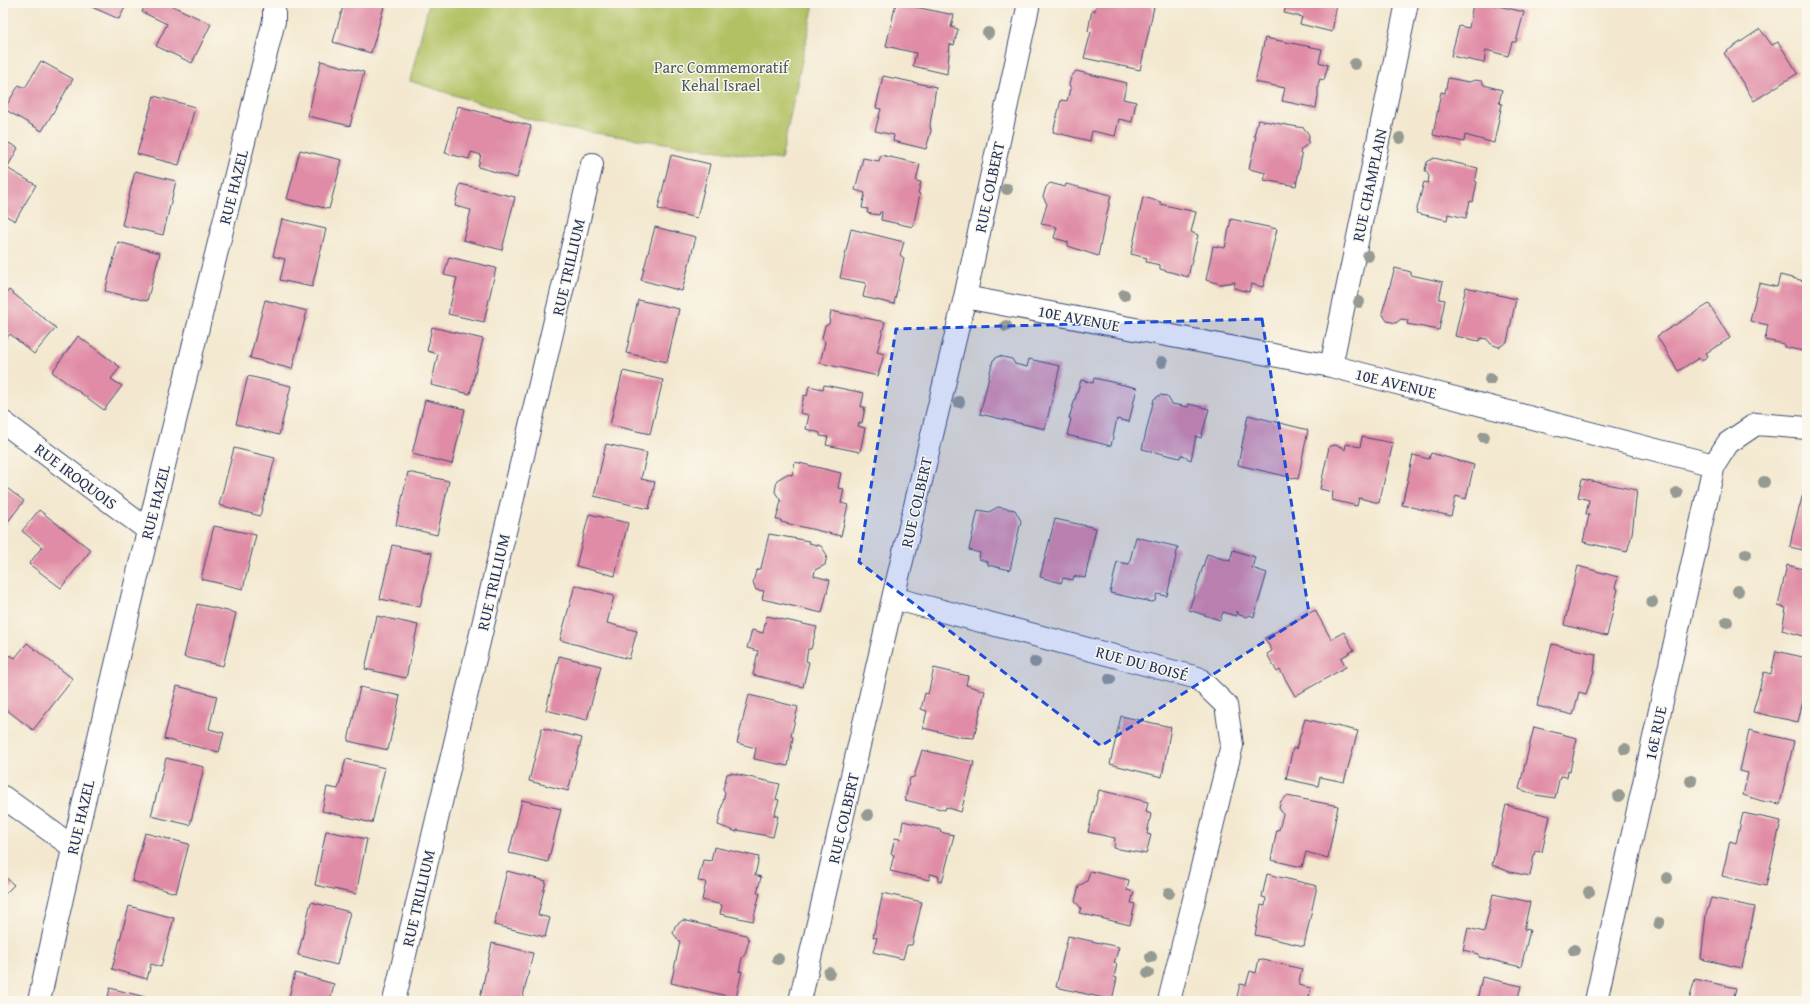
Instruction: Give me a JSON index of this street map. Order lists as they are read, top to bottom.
{
  "streets": {
    "street": [
      "RUE CHAMPLAIN",
      "RUE HAZEL",
      "RUE COLBERT",
      "RUE TRILLIUM",
      "10E AVENUE",
      "RUE IROQUOIS",
      "RUE DU BOISÉ",
      "16E RUE"
    ]
  },
  "crossings": [
    ["RUE CHAMPLAIN", "10E AVENUE"],
    ["RUE HAZEL", "RUE IROQUOIS"],
    ["RUE COLBERT", "10E AVENUE"],
    ["RUE COLBERT", "RUE DU BOISÉ"],
    ["10E AVENUE", "16E RUE"]
  ],
  "parks": ["Parc Commemoratif Kehal Israel"]
}
